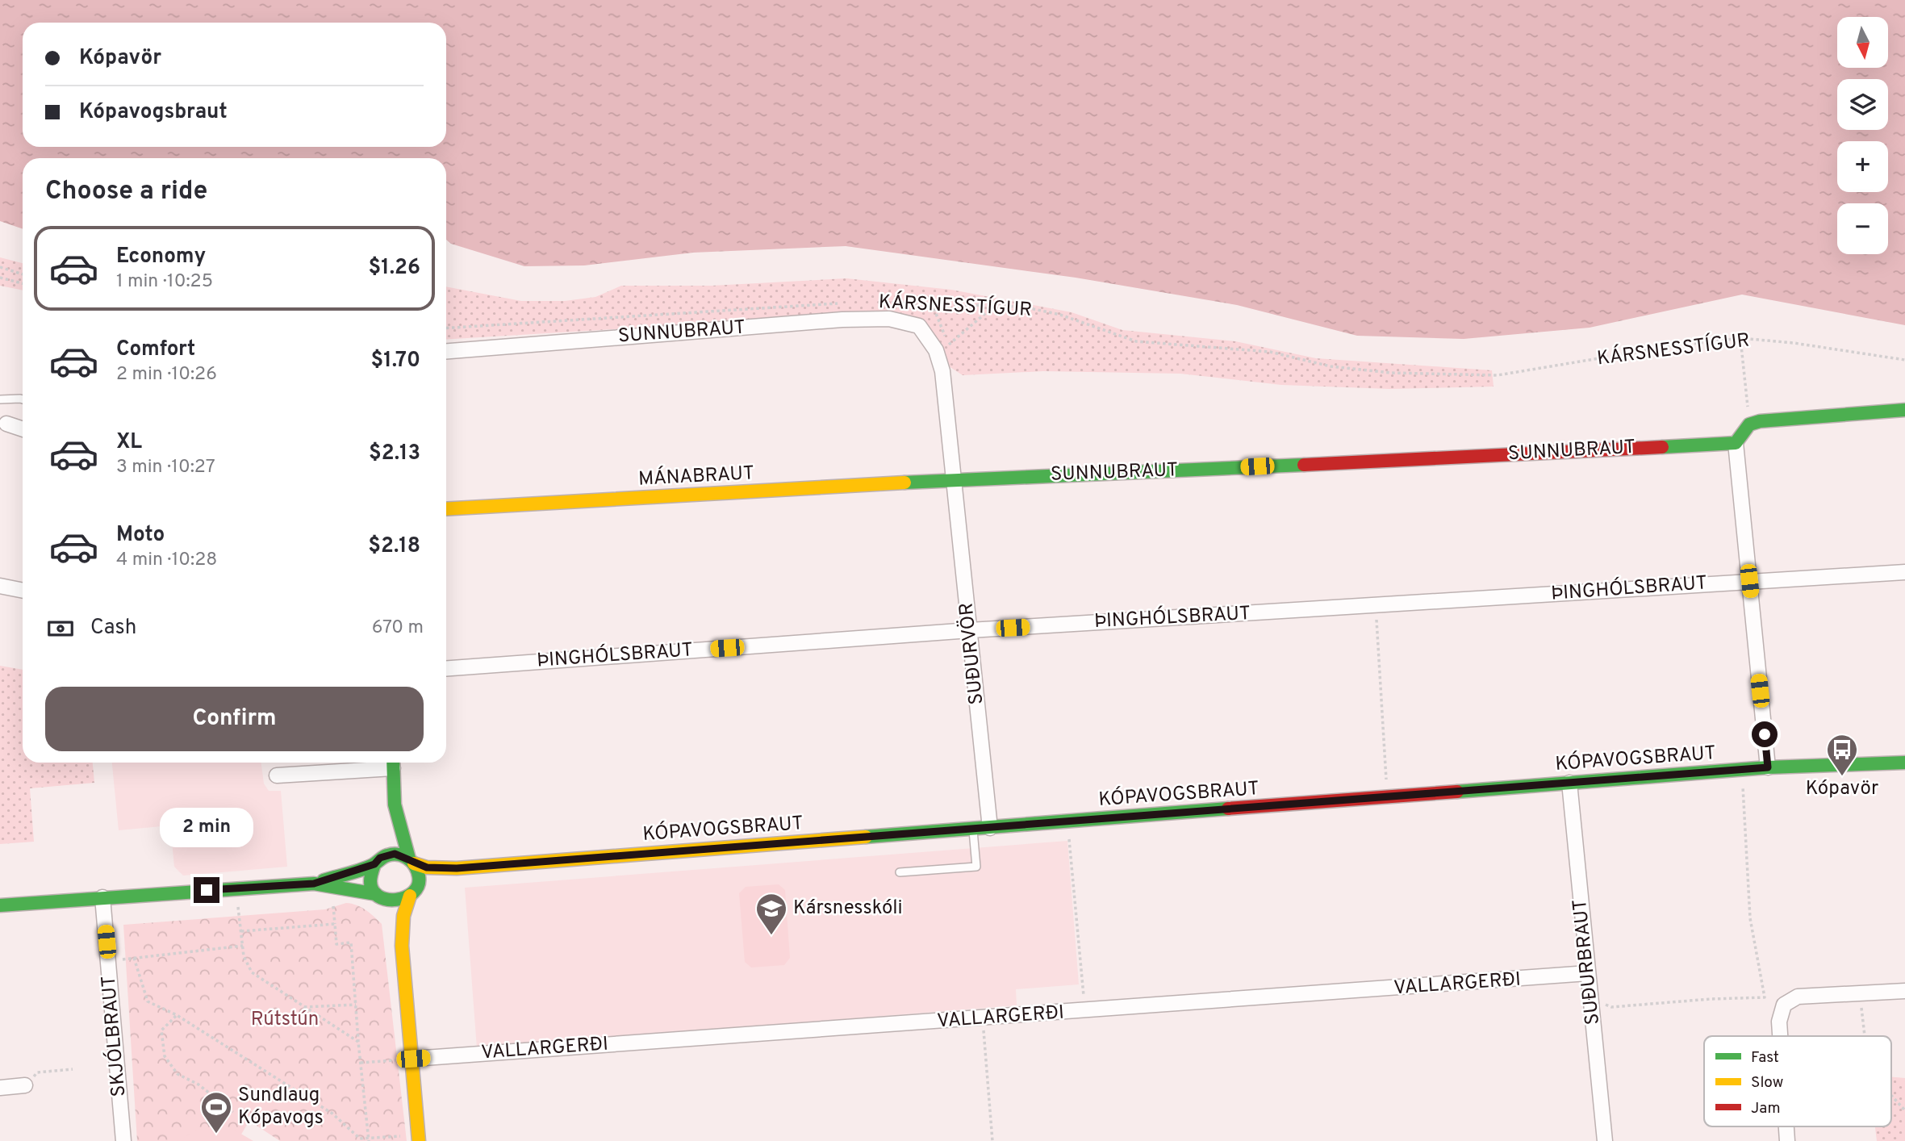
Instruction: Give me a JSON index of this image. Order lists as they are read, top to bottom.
{
  "streets": {
    "street": [
      "SUNNUBRAUT",
      "MÁNABRAUT",
      "ÞINGHÓLSBRAUT",
      "SUÐURVÖR",
      "KÓPAVOGSBRAUT",
      "SUÐURBRAUT",
      "VALLARGERÐI",
      "SKJÓLBRAUT"
    ],
    "path": ["KÁRSNESSTÍGUR"]
  },
  "crossings": [
    ["SUNNUBRAUT", "MÁNABRAUT"],
    ["SUNNUBRAUT", "SUÐURVÖR"],
    ["MÁNABRAUT", "SUÐURVÖR"],
    ["ÞINGHÓLSBRAUT", "SUÐURVÖR"],
    ["SUÐURVÖR", "KÓPAVOGSBRAUT"],
    ["KÓPAVOGSBRAUT", "SUÐURBRAUT"],
    ["SUÐURBRAUT", "VALLARGERÐI"]
  ],
  "parks": ["Rútstún"],
  "places": {
    "bus stop": ["Kópavör"],
    "school or university": ["Kársnesskóli"],
    "sports": ["Sundlaug Kópavogs"]
  },
  "legend": ["Fast", "Slow", "Jam"],
  "north": "bottom",
  "page": {
    "map_buttons": ["+", "−"],
    "banner": ["Kópavör", "Kópavogsbraut"],
    "heading": "Choose a ride",
    "list": [
      {
        "name": "Economy",
        "note": "1 min · 10:25",
        "value": "$1.26"
      },
      {
        "name": "Comfort",
        "note": "2 min · 10:26",
        "value": "$1.70"
      },
      {
        "name": "XL",
        "note": "3 min · 10:27",
        "value": "$2.13"
      },
      {
        "name": "Moto",
        "note": "4 min · 10:28",
        "value": "$2.18"
      }
    ],
    "pay": ["Cash", "670 m"],
    "buttons": "Confirm",
    "bubble": "2 min"
  }
}
